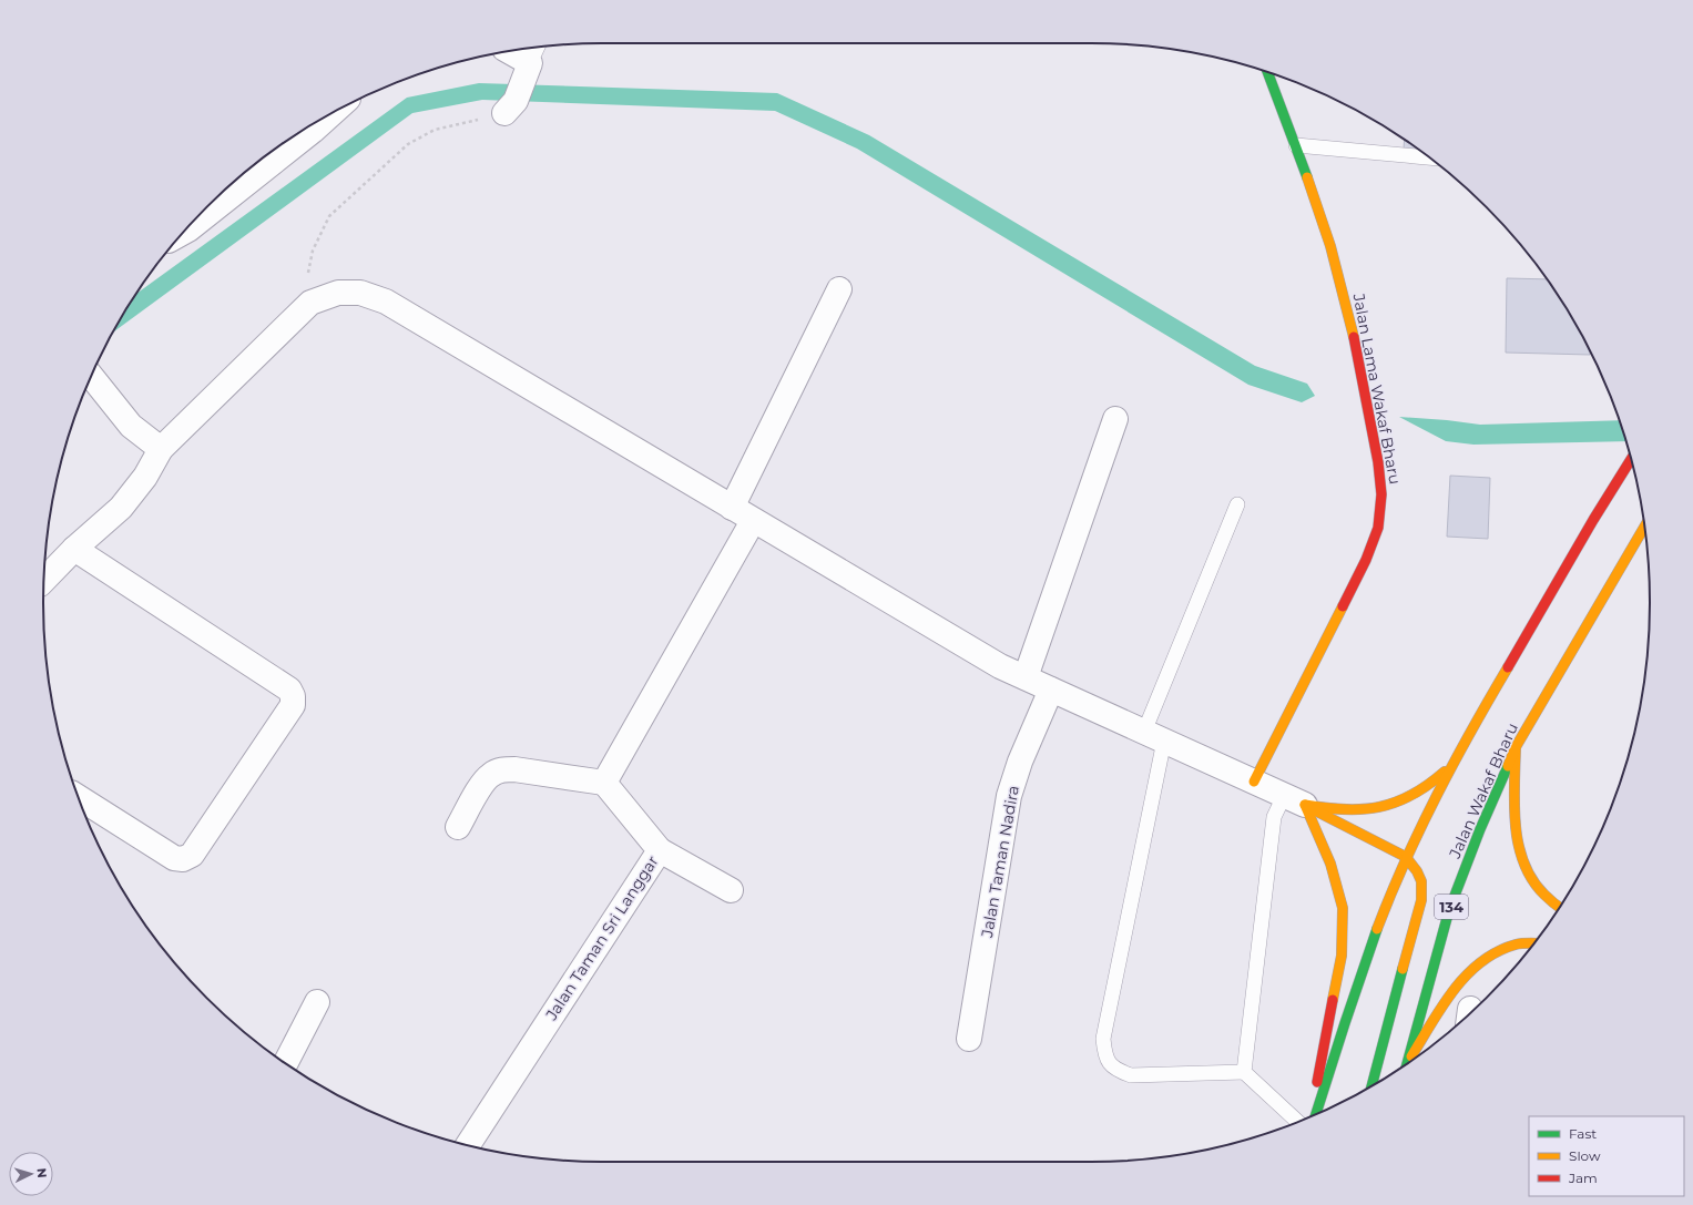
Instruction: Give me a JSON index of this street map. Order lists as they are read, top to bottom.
{
  "streets": {
    "street": [
      "Jalan Lama Wakaf Bharu",
      "Jalan Wakaf Bharu",
      "Jalan Taman Nadira",
      "134",
      "Jalan Taman Sri Langgar"
    ]
  },
  "legend": ["Fast", "Slow", "Jam"],
  "north": "right"
}
